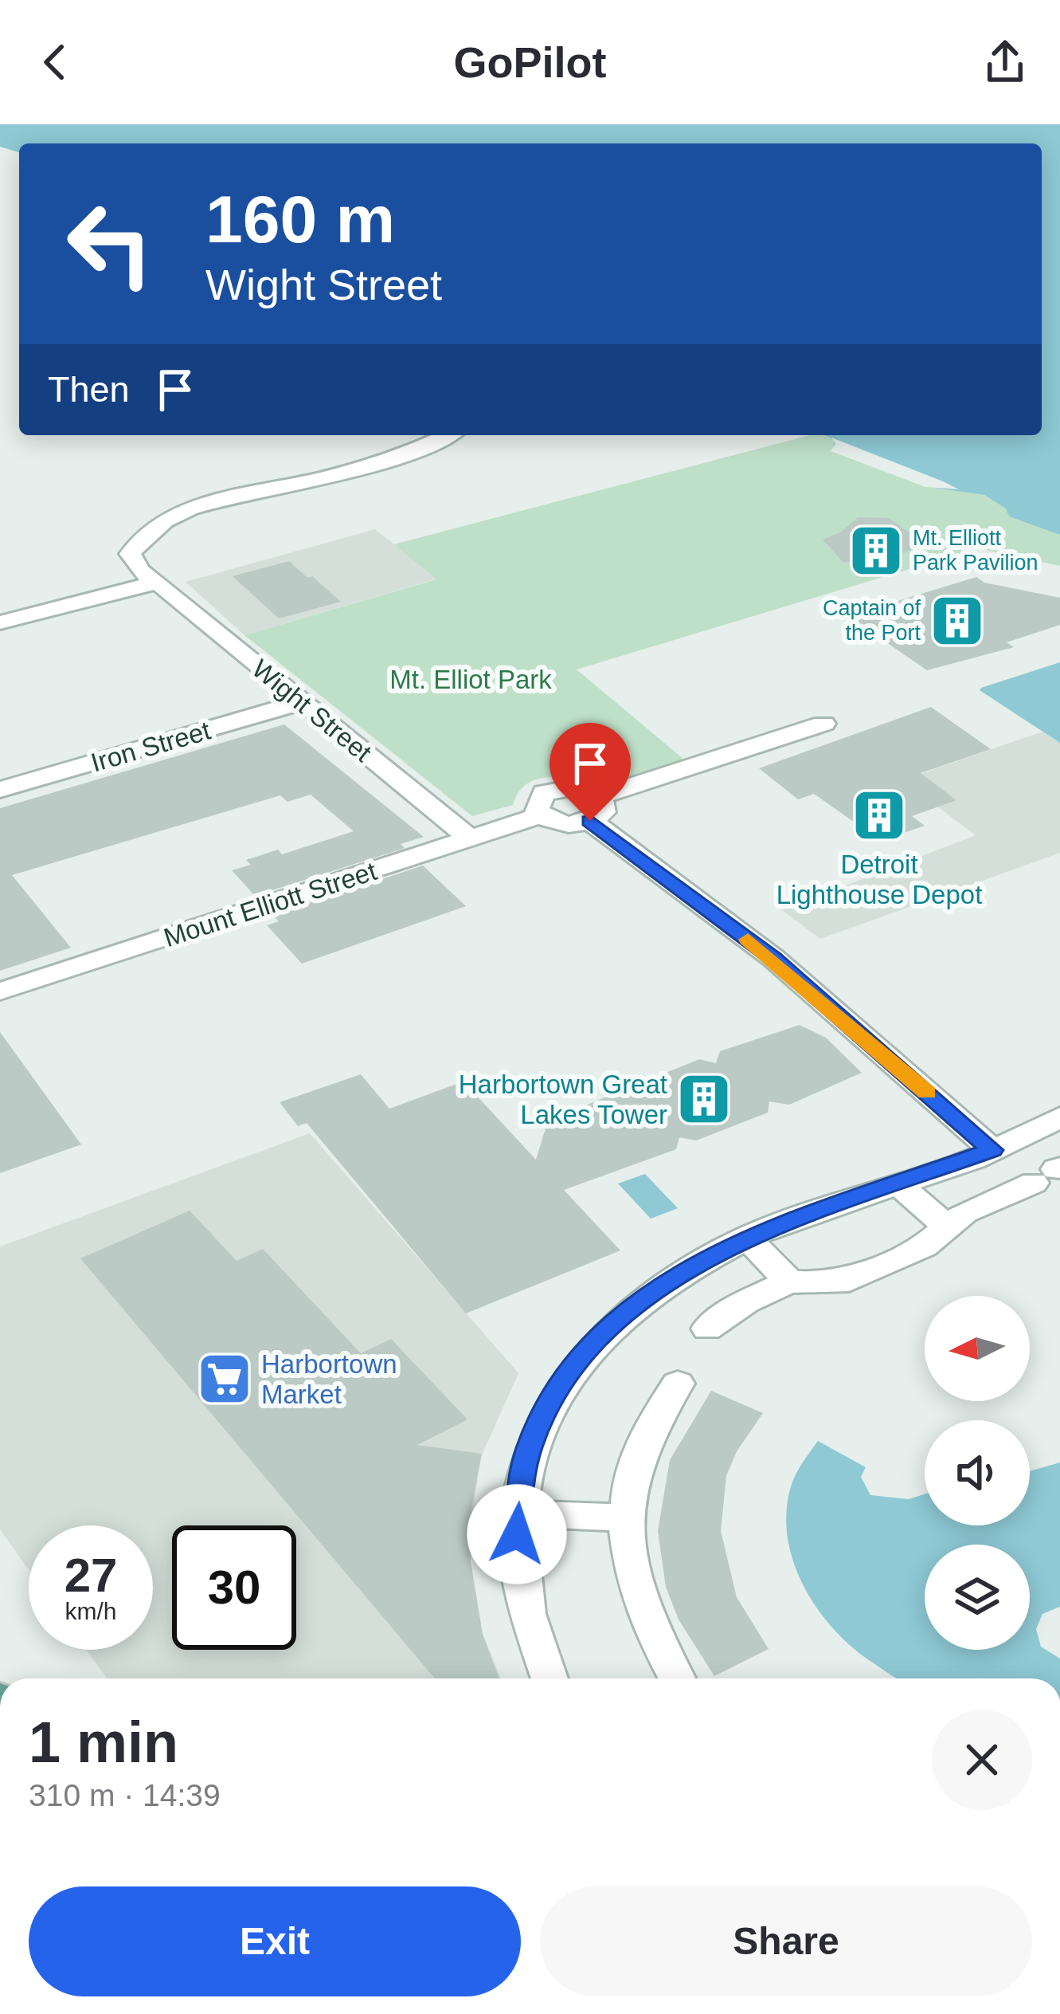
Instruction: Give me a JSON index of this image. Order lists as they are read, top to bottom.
{
  "streets": {
    "street": ["Wight Street", "Iron Street", "Mount Elliott Street"]
  },
  "crossings": [
    ["Wight Street", "Iron Street"],
    ["Wight Street", "Mount Elliott Street"]
  ],
  "parks": ["Mt. Elliot Park"],
  "places": {
    "building": [
      "Mt. Elliott Park Pavilion",
      "Captain of the Port",
      "Detroit Lighthouse Depot",
      "Harbortown Great Lakes Tower"
    ],
    "supermarket": ["Harbortown Market"]
  },
  "north": "left",
  "page": {
    "header": "GoPilot",
    "turn": ["160 m", "Wight Street"],
    "then": "Then",
    "speed": "27 km/h",
    "limit": "30",
    "heading": ["1 min", "310 m · 14:39"],
    "buttons": ["Exit", "Share"]
  }
}
